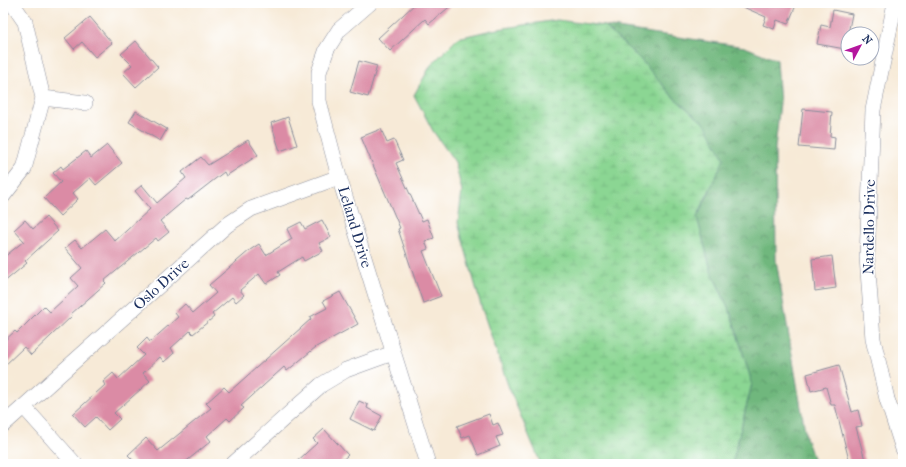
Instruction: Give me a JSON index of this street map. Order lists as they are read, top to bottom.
{
  "streets": {
    "street": ["Leland Drive", "Nardello Drive", "Oslo Drive"]
  },
  "crossings": [
    ["Leland Drive", "Oslo Drive"]
  ],
  "north": "top right"
}
